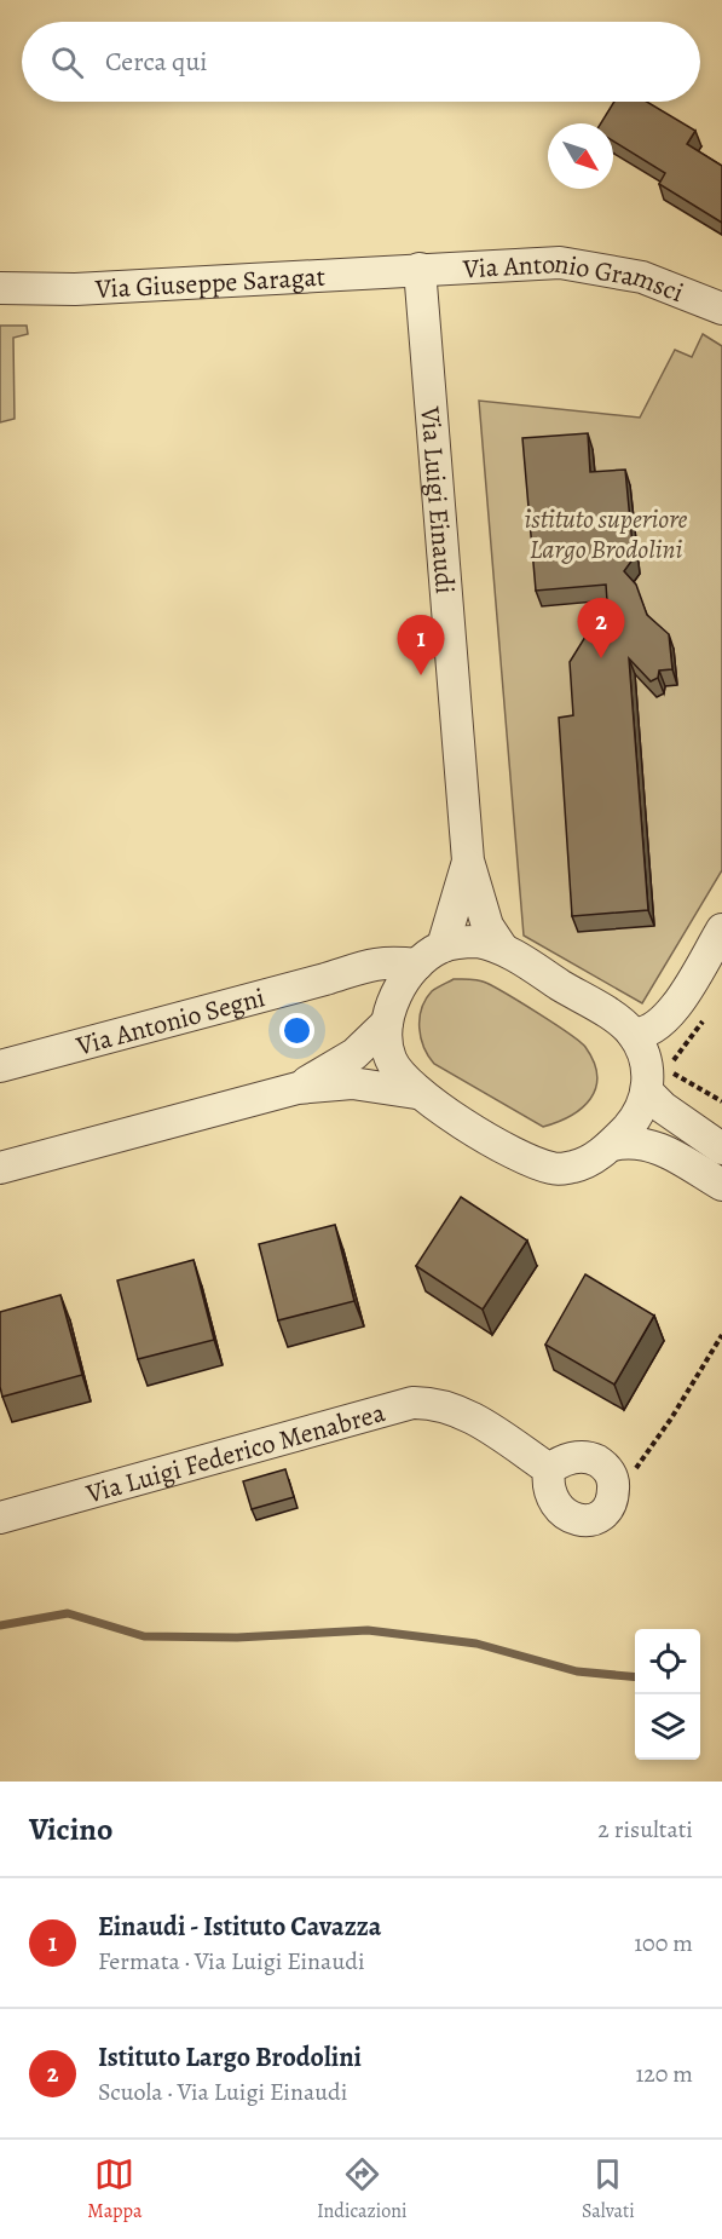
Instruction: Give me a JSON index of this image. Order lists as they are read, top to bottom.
{
  "streets": {
    "street": [
      "Via Giuseppe Saragat",
      "Via Antonio Gramsci",
      "Via Luigi Einaudi",
      "Via Antonio Segni",
      "Via Luigi Federico Menabrea"
    ]
  },
  "crossings": [
    ["Via Giuseppe Saragat", "Via Antonio Gramsci"],
    ["Via Giuseppe Saragat", "Via Luigi Einaudi"],
    ["Via Antonio Gramsci", "Via Luigi Einaudi"],
    ["Via Luigi Einaudi", "Via Antonio Segni"]
  ],
  "parks": ["istituto superiore Largo Brodolini"],
  "north": "bottom right",
  "page": {
    "search": "Cerca qui",
    "pins": ["2", "1"],
    "heading": ["Vicino", "2 risultati"],
    "list": [
      {
        "mark": "1",
        "name": "Einaudi - Istituto Cavazza",
        "note": "Fermata · Via Luigi Einaudi",
        "value": "100 m"
      },
      {
        "mark": "2",
        "name": "Istituto Largo Brodolini",
        "note": "Scuola · Via Luigi Einaudi",
        "value": "120 m"
      }
    ],
    "nav": ["Mappa", "Indicazioni", "Salvati"]
  }
}
